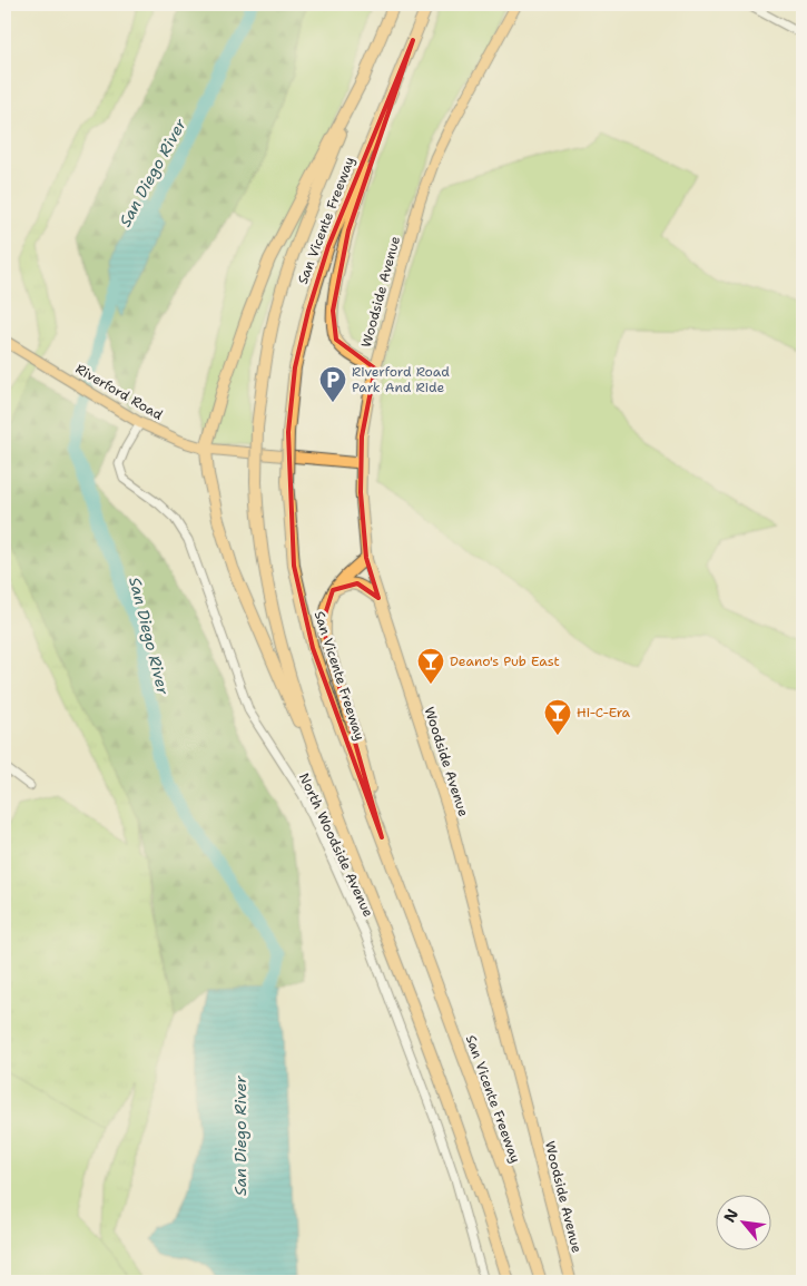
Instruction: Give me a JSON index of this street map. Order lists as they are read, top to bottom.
{
  "streets": {
    "highway": ["San Vicente Freeway"],
    "main road": ["Woodside Avenue", "Riverford Road"],
    "street": ["North Woodside Avenue"]
  },
  "crossings": [
    ["Woodside Avenue", "Riverford Road"],
    ["Riverford Road", "North Woodside Avenue"]
  ],
  "water": ["San Diego River"],
  "places": {
    "parking": ["Riverford Road Park And Ride"],
    "bar": ["Deano's Pub East", "Hi-C-Era"]
  },
  "north": "top left"
}
